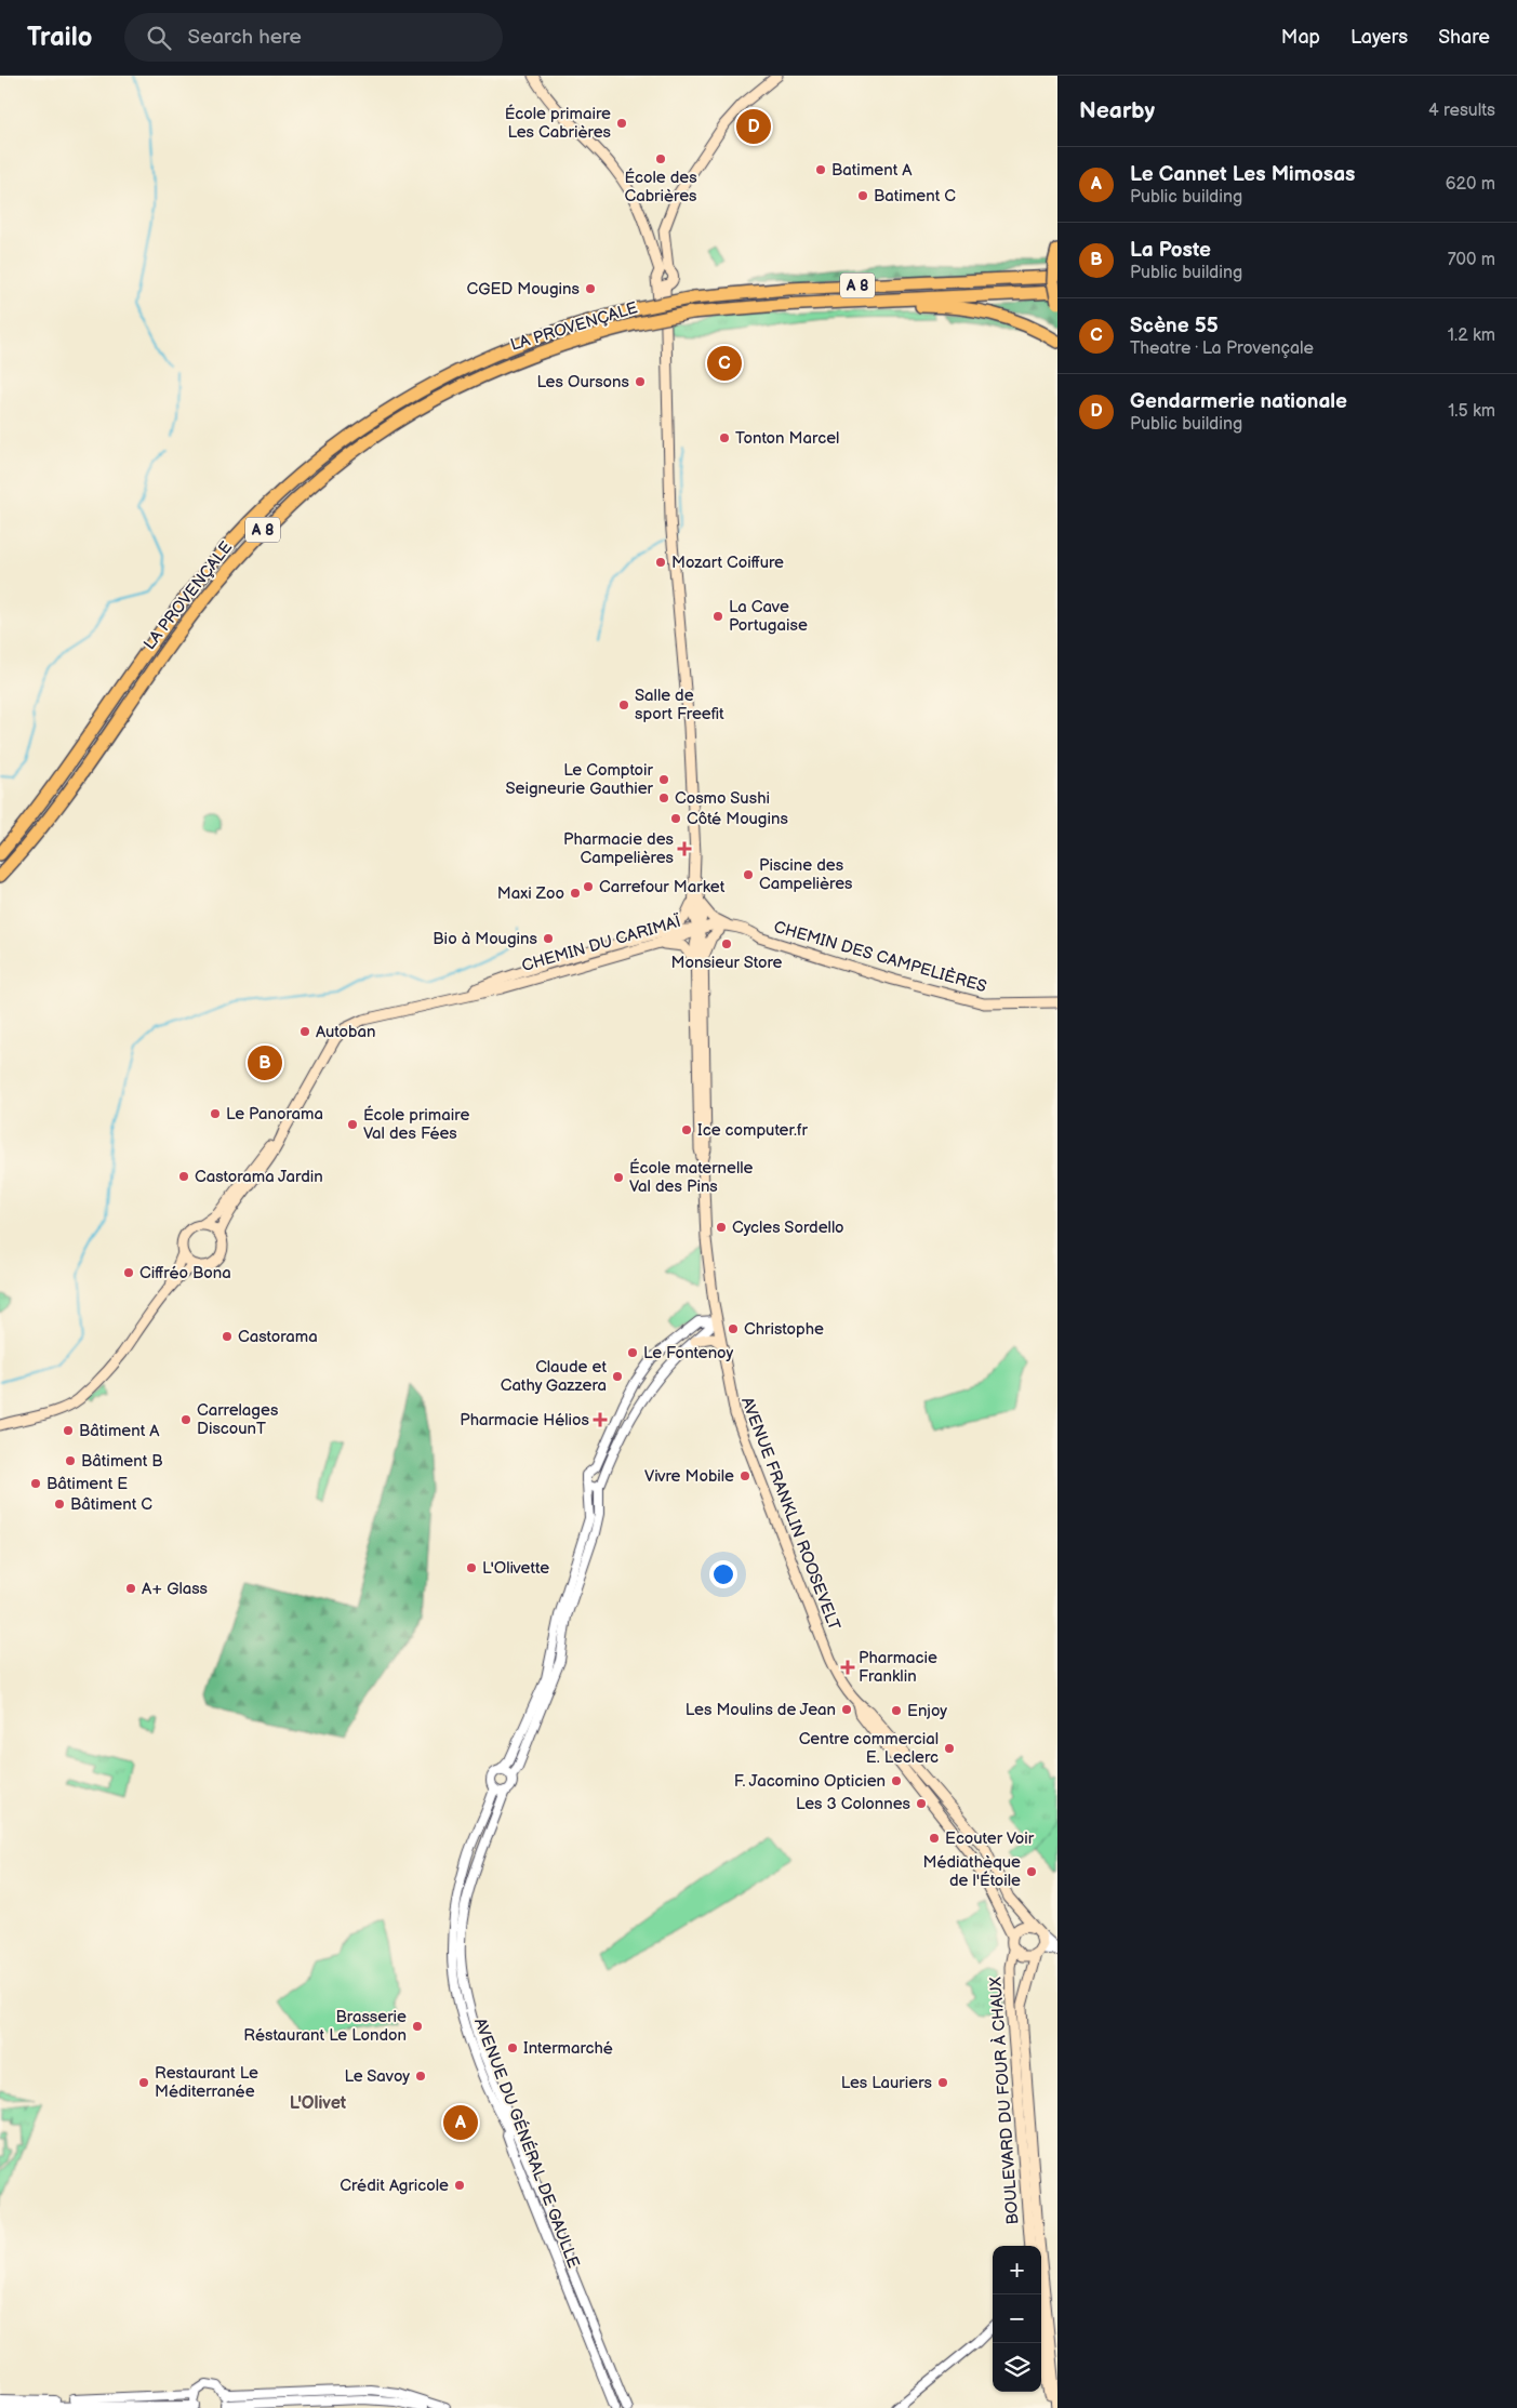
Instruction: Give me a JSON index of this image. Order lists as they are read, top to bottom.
{
  "streets": {
    "highway": ["A 8", "LA PROVENÇALE"],
    "main road": [
      "CHEMIN DU CARIMAÏ",
      "CHEMIN DES CAMPELIÈRES",
      "AVENUE FRANKLIN ROOSEVELT",
      "BOULEVARD DU FOUR À CHAUX"
    ],
    "street": ["AVENUE DU GÉNÉRAL DE GAULLE"]
  },
  "crossings": [
    ["CHEMIN DU CARIMAÏ", "CHEMIN DES CAMPELIÈRES"],
    ["CHEMIN DU CARIMAÏ", "AVENUE FRANKLIN ROOSEVELT"],
    ["CHEMIN DES CAMPELIÈRES", "AVENUE FRANKLIN ROOSEVELT"],
    ["AVENUE FRANKLIN ROOSEVELT", "BOULEVARD DU FOUR À CHAUX"]
  ],
  "districts": ["L'Olivet"],
  "places": {
    "other": [
      "École primaire Les Cabrières",
      "École des Cabrières",
      "Batiment A",
      "Batiment C",
      "CGED Mougins",
      "Les Oursons",
      "Tonton Marcel",
      "Mozart Coiffure",
      "La Cave Portugaise",
      "Salle de sport Freefit",
      "Le Comptoir Seigneurie Gauthier",
      "Cosmo Sushi",
      "Côté Mougins",
      "Piscine des Campelières",
      "Carrefour Market",
      "Maxi Zoo",
      "Bio à Mougins",
      "Monsieur Store",
      "Autoban",
      "Le Panorama",
      "École primaire Val des Fées",
      "Ice computer.fr",
      "Castorama Jardin",
      "École maternelle Val des Pins",
      "Cycles Sordello",
      "Ciffréo Bona",
      "Christophe",
      "Castorama",
      "Le Fontenoy",
      "Claude et Cathy Gazzera",
      "Carrelages DiscounT",
      "Bâtiment A",
      "Bâtiment B",
      "Vivre Mobile",
      "Bâtiment E",
      "Bâtiment C",
      "L'Olivette",
      "A+ Glass",
      "Les Moulins de Jean",
      "Enjoy",
      "Centre commercial E. Leclerc",
      "F. Jacomino Opticien",
      "Les 3 Colonnes",
      "Ecouter Voir",
      "Médiathèque de l'Étoile",
      "Brasserie Réstaurant Le London",
      "Intermarché",
      "Le Savoy",
      "Restaurant Le Méditerranée",
      "Les Lauriers",
      "Crédit Agricole"
    ],
    "health": ["Pharmacie des Campelières", "Pharmacie Hélios", "Pharmacie Franklin"]
  },
  "page": {
    "header": "Trailo",
    "search": "Search here",
    "nav": ["Map", "Layers", "Share"],
    "heading": ["Nearby", "4 results"],
    "pins": [
      "D",
      "C",
      "B",
      "A"
    ],
    "list": [
      {
        "mark": "A",
        "name": "Le Cannet Les Mimosas",
        "note": "Public building",
        "value": "620 m"
      },
      {
        "mark": "B",
        "name": "La Poste",
        "note": "Public building",
        "value": "700 m"
      },
      {
        "mark": "C",
        "name": "Scène 55",
        "note": "Theatre · La Provençale",
        "value": "1.2 km"
      },
      {
        "mark": "D",
        "name": "Gendarmerie nationale",
        "note": "Public building",
        "value": "1.5 km"
      }
    ],
    "map_buttons": ["+", "−"]
  }
}
